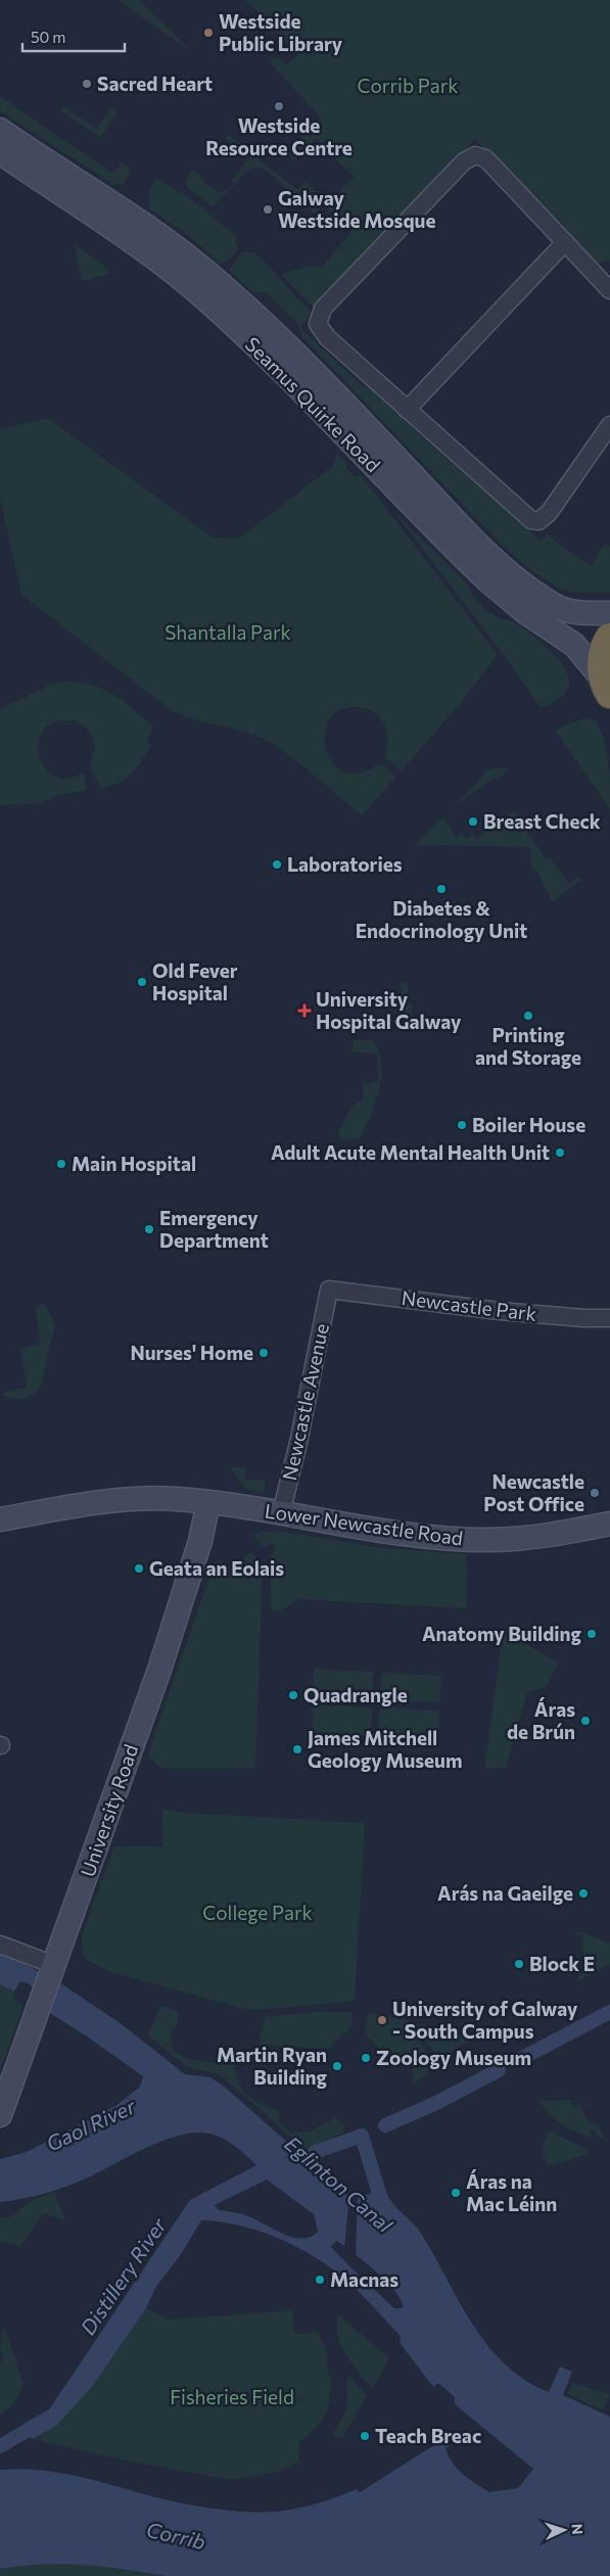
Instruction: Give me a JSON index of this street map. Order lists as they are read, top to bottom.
{
  "streets": {
    "main road": ["Seamus Quirke Road", "Lower Newcastle Road", "University Road"],
    "street": ["Newcastle Park", "Newcastle Avenue"]
  },
  "crossings": [
    ["Newcastle Park", "Newcastle Avenue"],
    ["Newcastle Avenue", "Lower Newcastle Road"],
    ["Lower Newcastle Road", "University Road"]
  ],
  "water": [
    "Gaol River",
    "Eglinton Canal",
    "Distillery River",
    "Corrib"
  ],
  "parks": [
    "Corrib Park",
    "Shantalla Park",
    "College Park",
    "Fisheries Field"
  ],
  "places": {
    "other": [
      "Westside Public Library",
      "Sacred Heart",
      "Westside Resource Centre",
      "Galway Westside Mosque",
      "Breast Check",
      "Laboratories",
      "Diabetes & Endocrinology Unit",
      "Old Fever Hospital",
      "Printing and Storage",
      "Boiler House",
      "Adult Acute Mental Health Unit",
      "Main Hospital",
      "Emergency Department",
      "Nurses' Home",
      "Newcastle Post Office",
      "Geata an Eolais",
      "Anatomy Building",
      "Quadrangle",
      "Áras de Brún",
      "James Mitchell Geology Museum",
      "Arás na Gaeilge",
      "Block E",
      "University of Galway - South Campus",
      "Zoology Museum",
      "Martin Ryan Building",
      "Áras na Mac Léinn",
      "Macnas",
      "Teach Breac"
    ],
    "health": ["University Hospital Galway"]
  },
  "scale_bar": "50 m",
  "north": "right"
}
